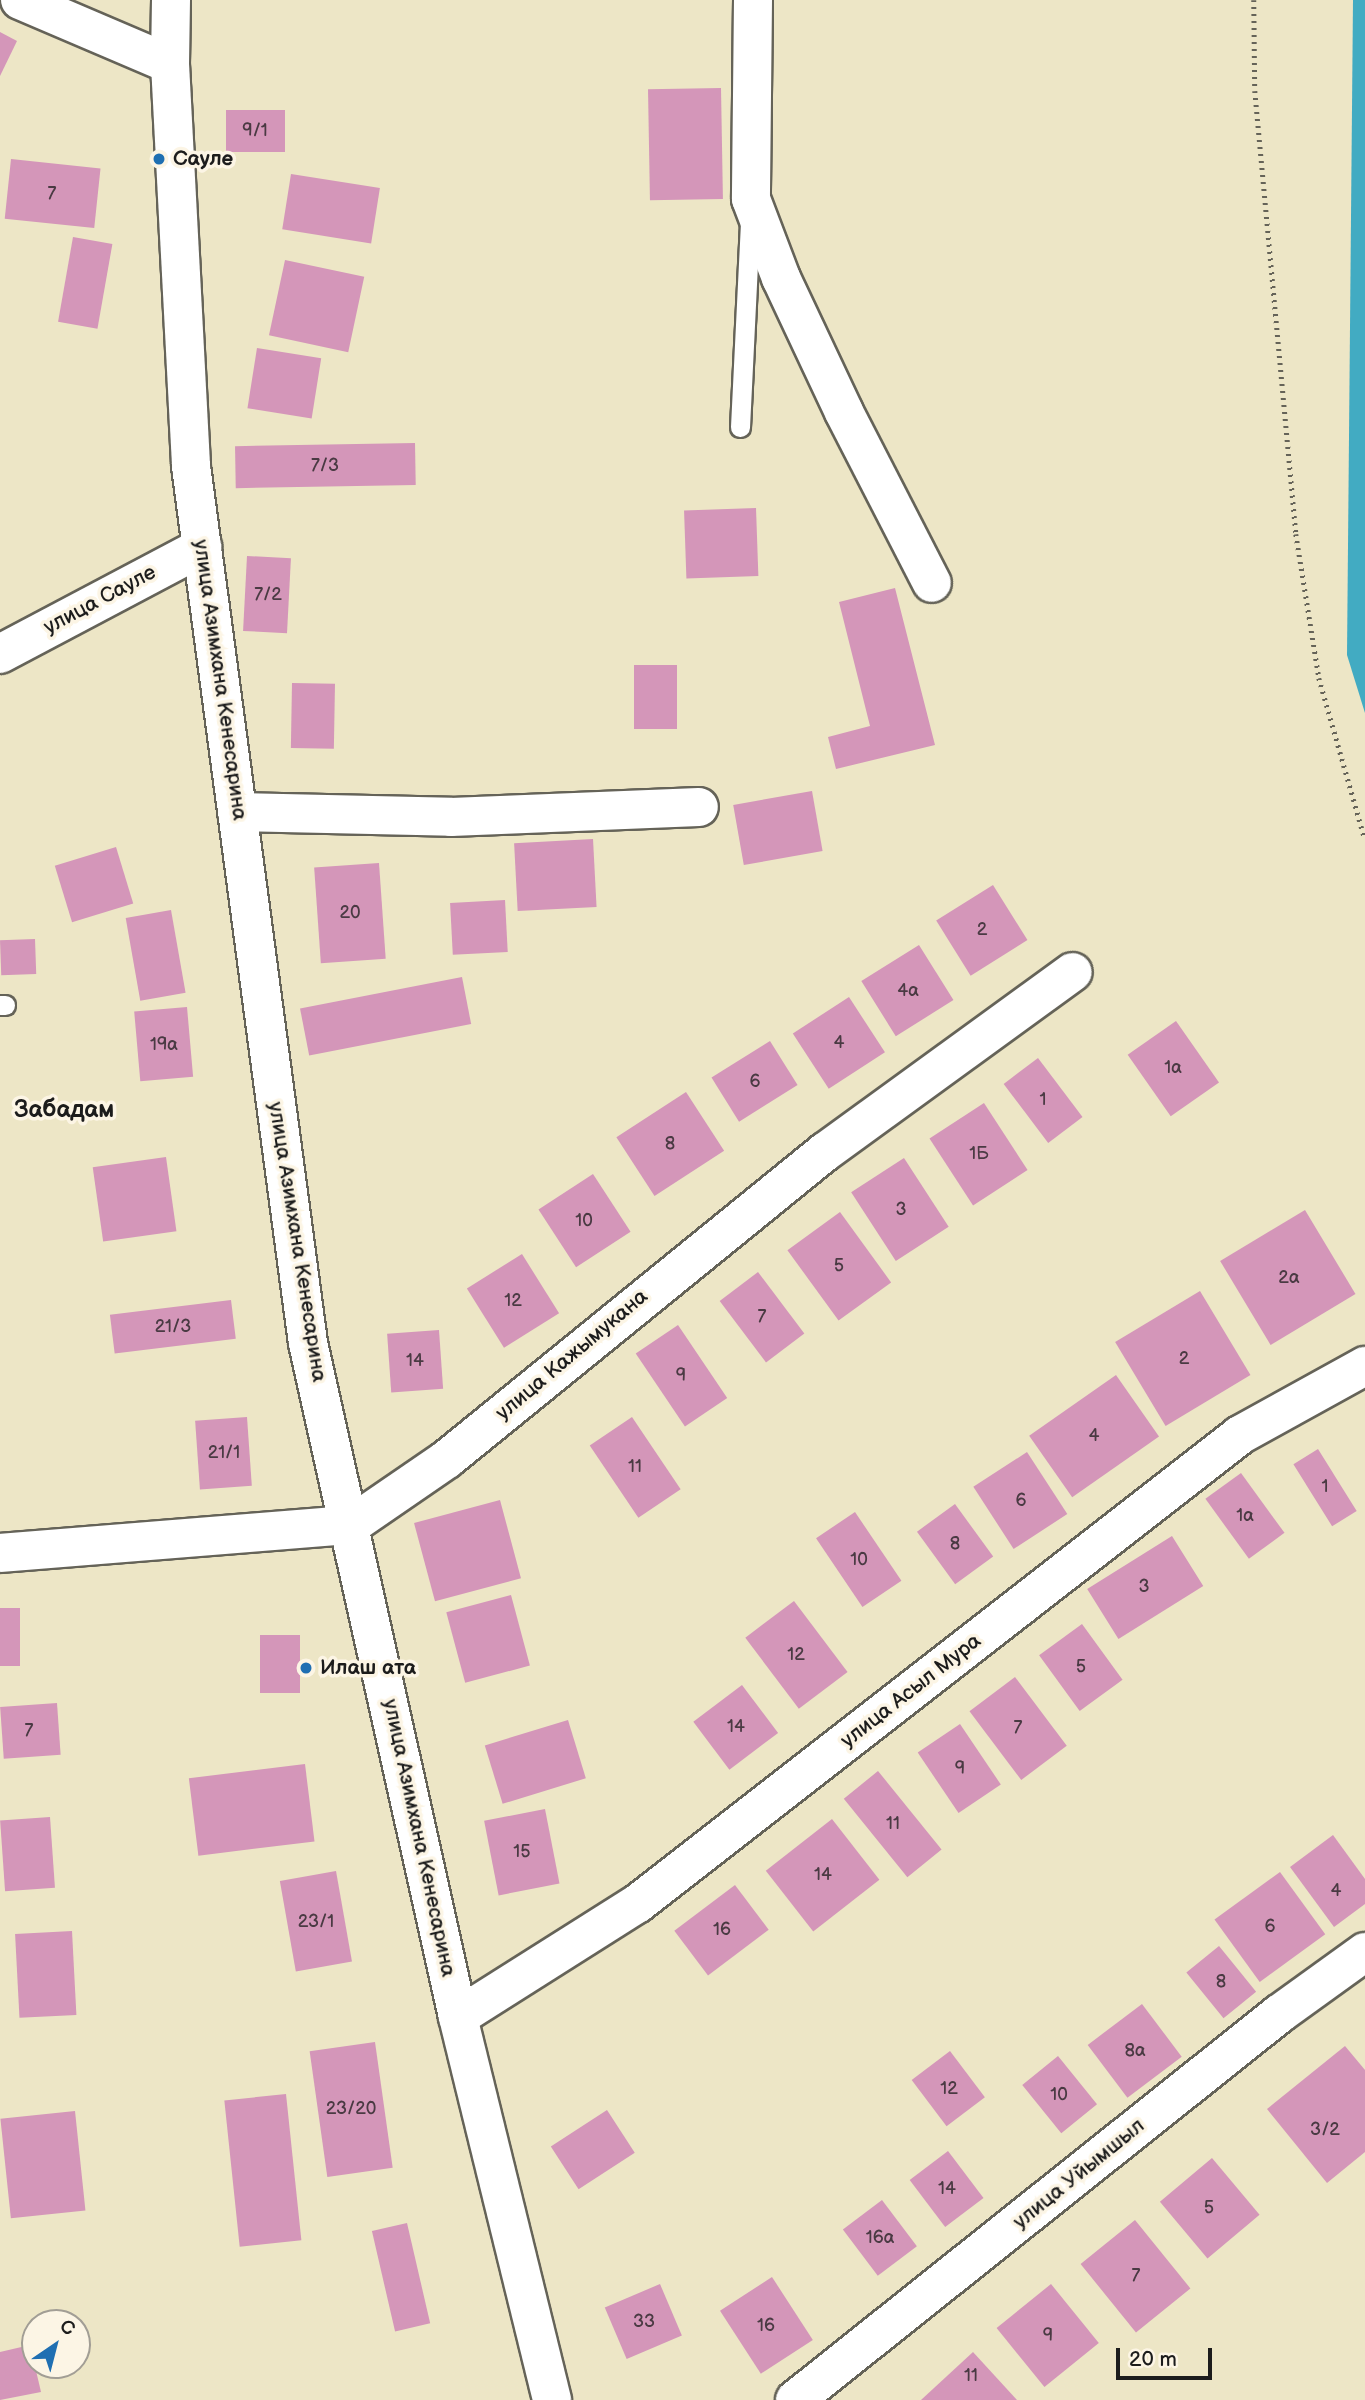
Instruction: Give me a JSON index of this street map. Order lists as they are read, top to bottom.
{
  "streets": {
    "street": [
      "улица Сауле",
      "улица Азимхана Кенесарина",
      "улица Кажымукана",
      "улица Асыл Мура",
      "улица Уйымшыл"
    ]
  },
  "crossings": [
    ["улица Сауле", "улица Азимхана Кенесарина"],
    ["улица Азимхана Кенесарина", "улица Кажымукана"],
    ["улица Азимхана Кенесарина", "улица Асыл Мура"]
  ],
  "districts": ["Забадам"],
  "places": ["Сауле", "Илаш ата"],
  "house_numbers": [
    "9/1",
    "7",
    "7/3",
    "7/2",
    "20",
    "2",
    "4а",
    "4",
    "19а",
    "1а",
    "6",
    "1",
    "8",
    "1Б",
    "3",
    "10",
    "5",
    "2а",
    "12",
    "7",
    "21/3",
    "2",
    "14",
    "9",
    "4",
    "21/1",
    "11",
    "1",
    "6",
    "1а",
    "8",
    "10",
    "3",
    "12",
    "5",
    "14",
    "7",
    "7",
    "9",
    "11",
    "15",
    "14",
    "4",
    "23/1",
    "6",
    "16",
    "8",
    "8а",
    "12",
    "10",
    "23/20",
    "3/2",
    "14",
    "5",
    "16а",
    "7",
    "33",
    "16",
    "9",
    "11"
  ],
  "scale_bar": "20 m",
  "north": "top right"
}
